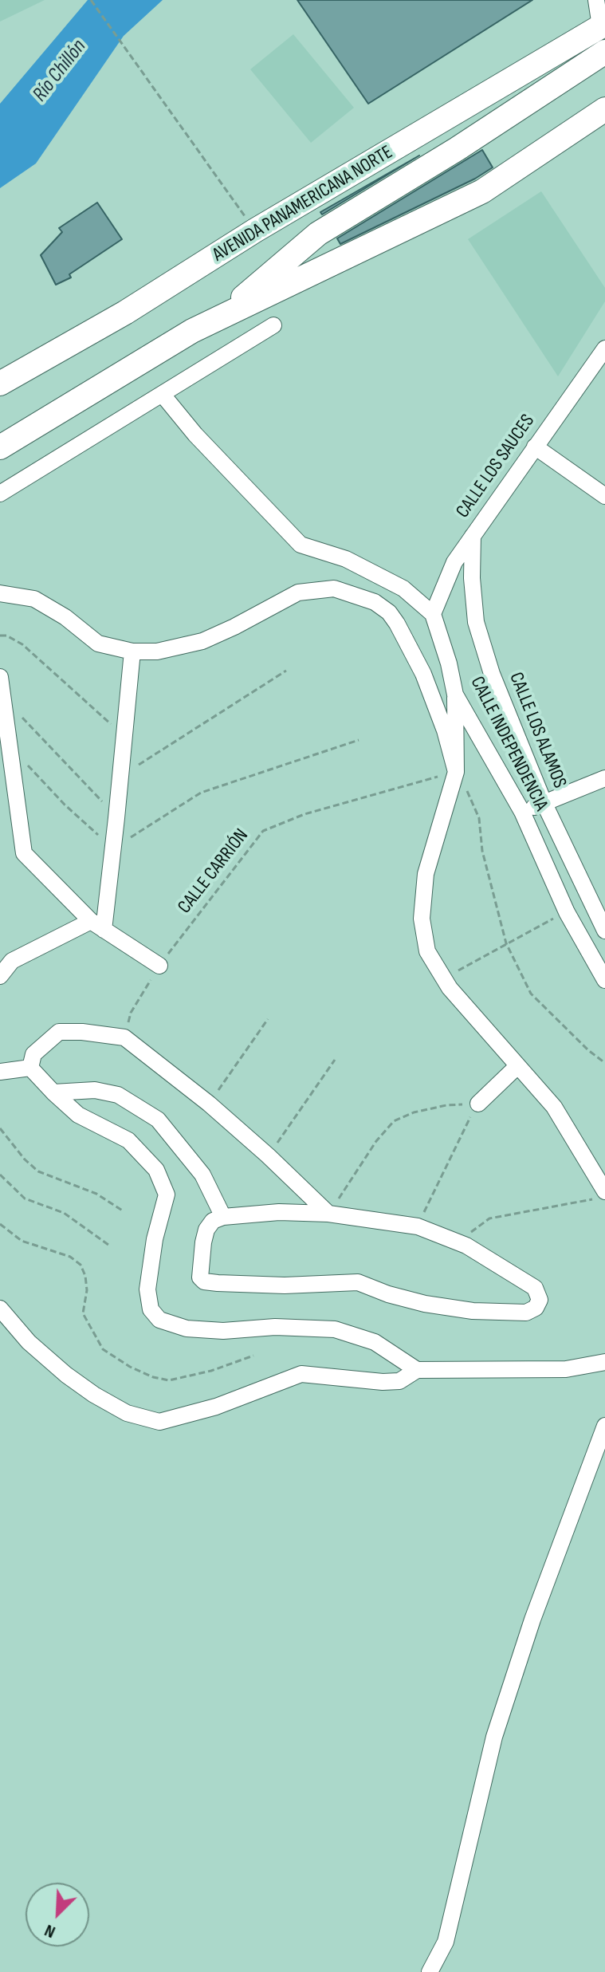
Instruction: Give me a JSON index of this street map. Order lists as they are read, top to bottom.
{
  "streets": {
    "highway": ["AVENIDA PANAMERICANA NORTE"],
    "street": ["CALLE LOS SAUCES", "CALLE LOS ALAMOS", "CALLE INDEPENDENCIA"],
    "path": ["CALLE CARRIÓN"]
  },
  "crossings": [
    ["CALLE LOS SAUCES", "CALLE LOS ALAMOS"],
    ["CALLE LOS SAUCES", "CALLE INDEPENDENCIA"]
  ],
  "water": ["Río Chillón"],
  "north": "bottom left"
}
